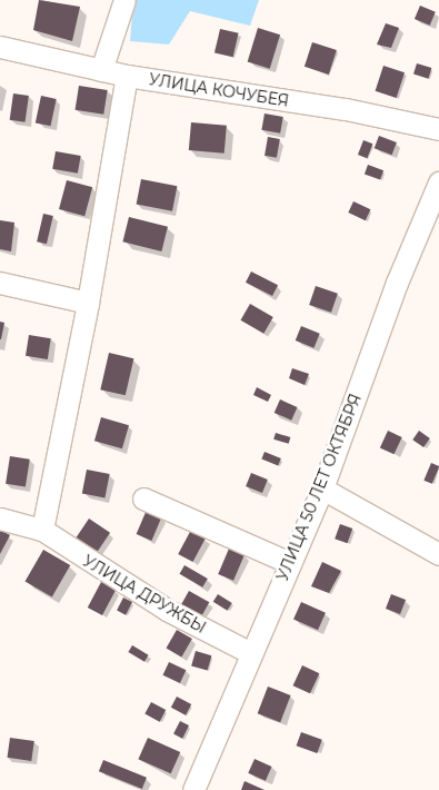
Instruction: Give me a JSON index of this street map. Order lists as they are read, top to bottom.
{
  "streets": {
    "street": ["УЛИЦА КОЧУБЕЯ", "УЛИЦА 50 ЛЕТ ОКТЯБРЯ", "УЛИЦА ДРУЖБЫ"]
  },
  "crossings": [
    ["УЛИЦА 50 ЛЕТ ОКТЯБРЯ", "УЛИЦА ДРУЖБЫ"]
  ]
}
